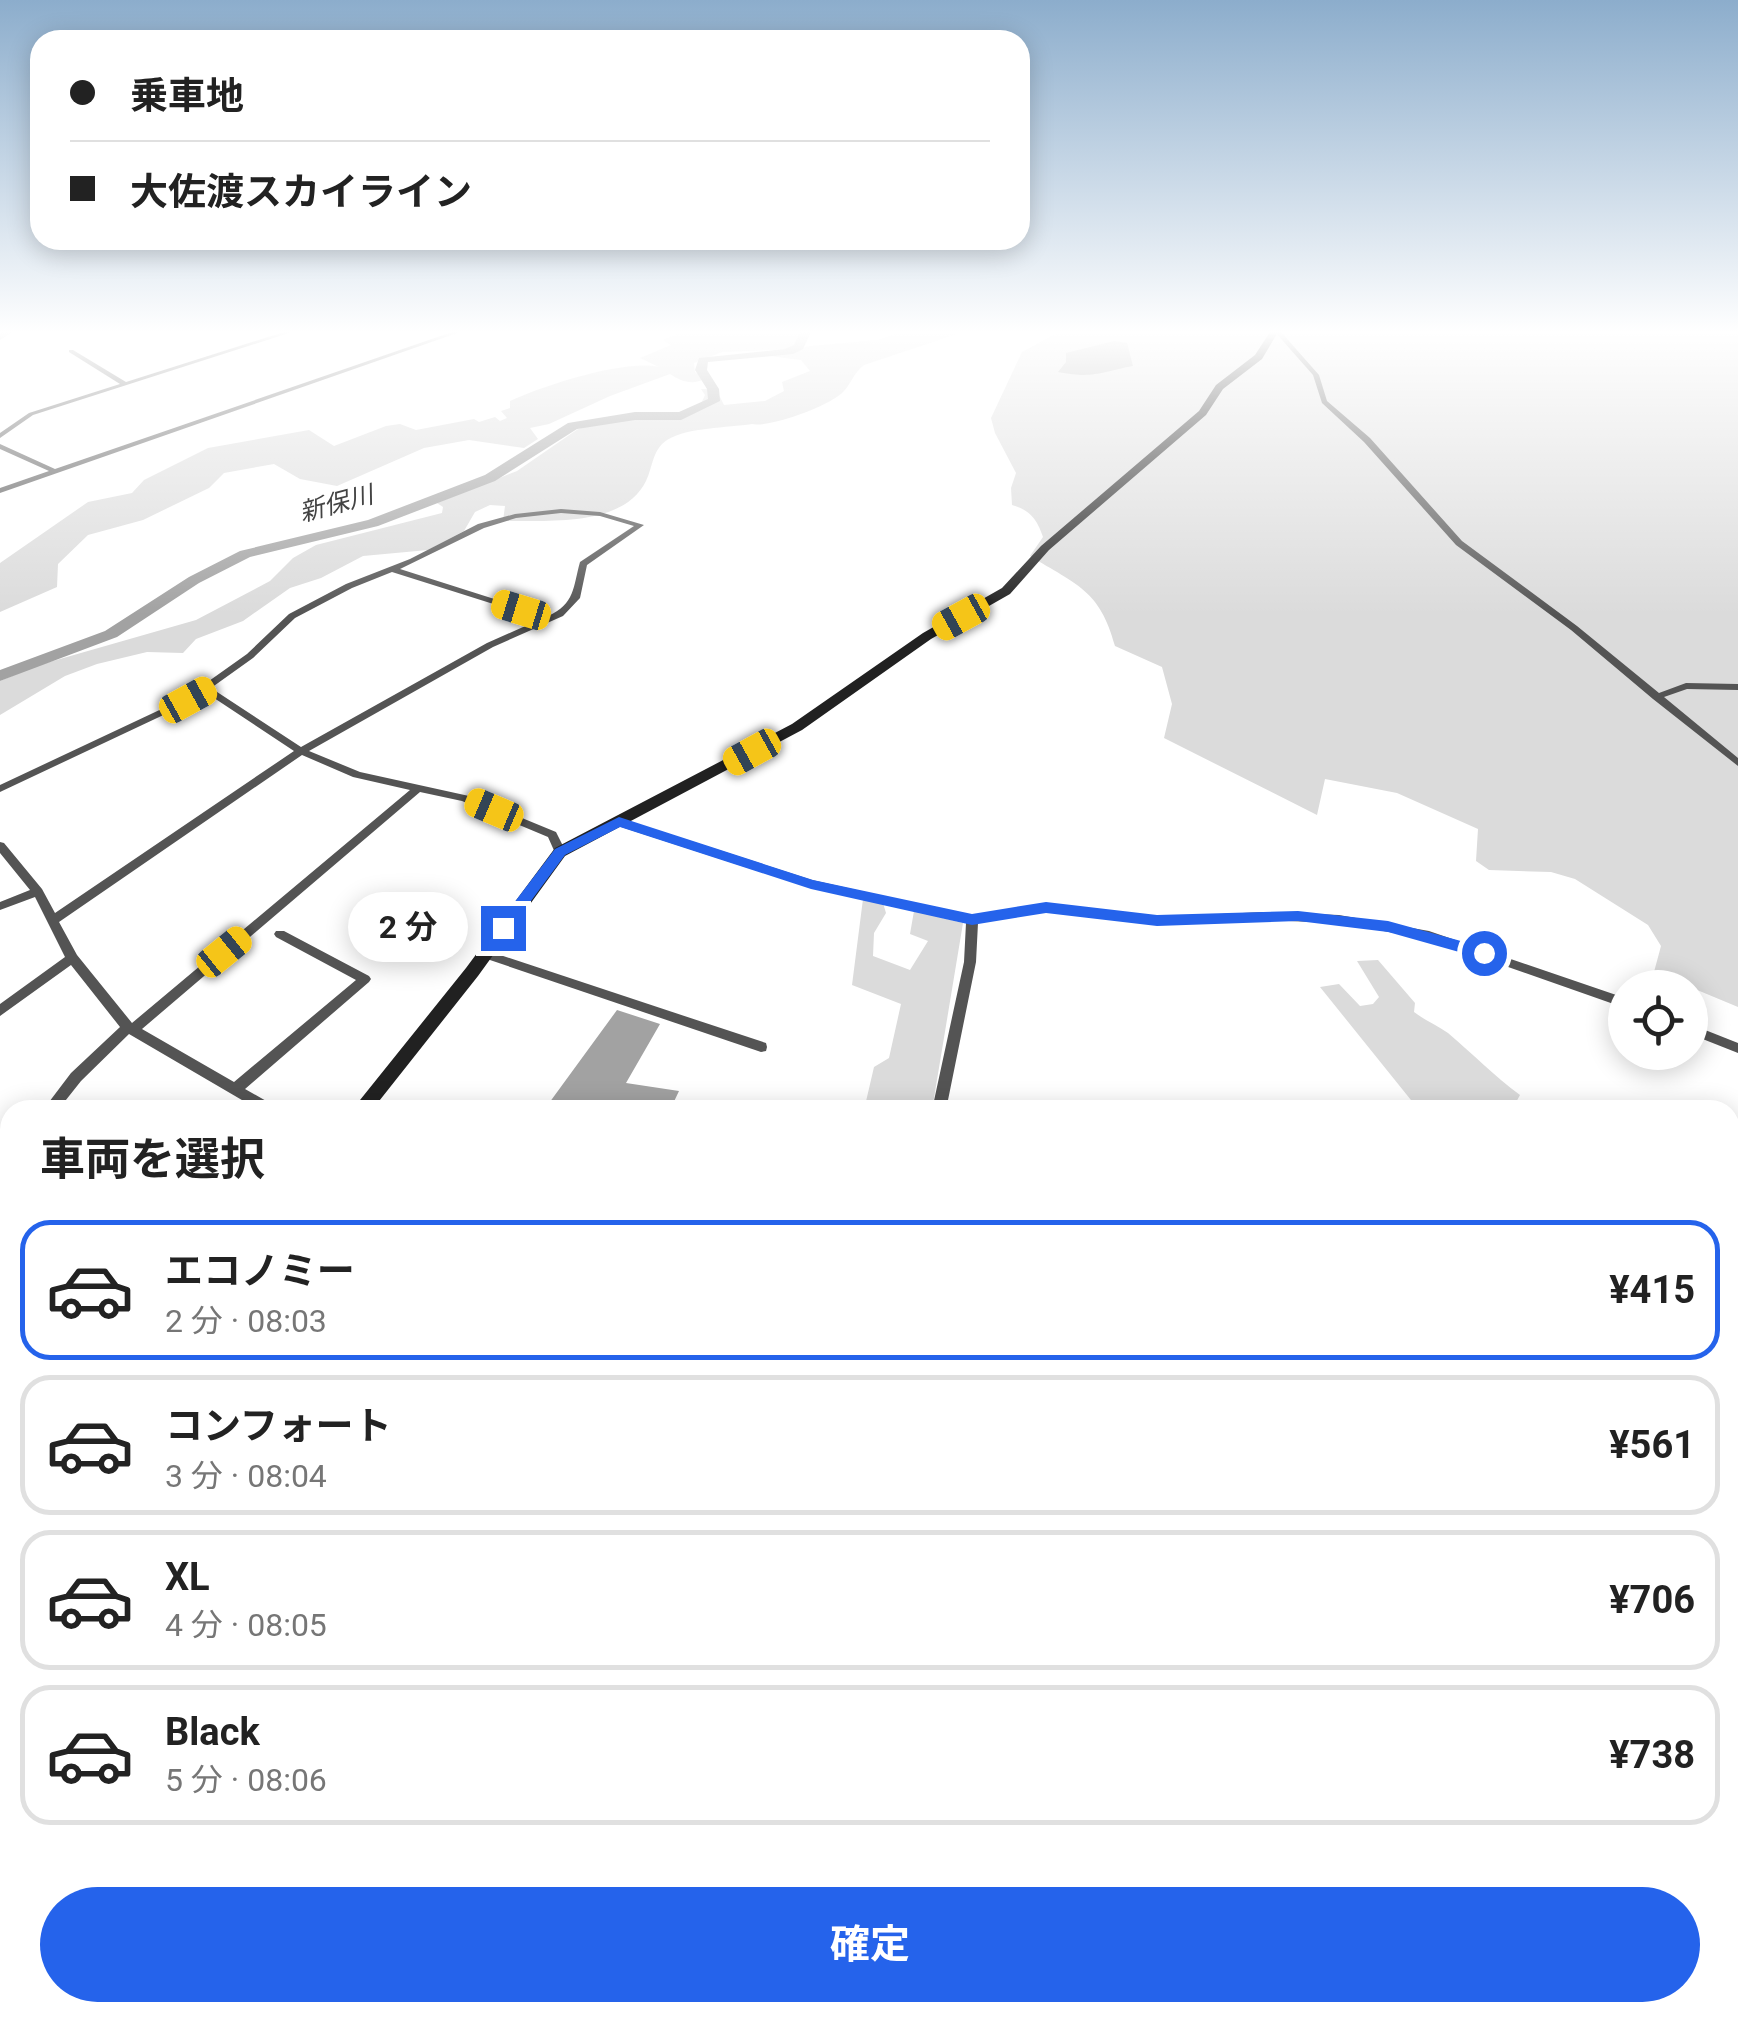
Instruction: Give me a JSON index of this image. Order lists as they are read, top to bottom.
{
  "water": ["新保川"],
  "page": {
    "banner": ["乗車地", "大佐渡スカイライン"],
    "bubble": "2 分",
    "heading": "車両を選択",
    "list": [
      {
        "name": "エコノミー",
        "note": "2 分 · 08:03",
        "value": "¥415"
      },
      {
        "name": "コンフォート",
        "note": "3 分 · 08:04",
        "value": "¥561"
      },
      {
        "name": "XL",
        "note": "4 分 · 08:05",
        "value": "¥706"
      },
      {
        "name": "Black",
        "note": "5 分 · 08:06",
        "value": "¥738"
      }
    ],
    "buttons": "確定"
  }
}
